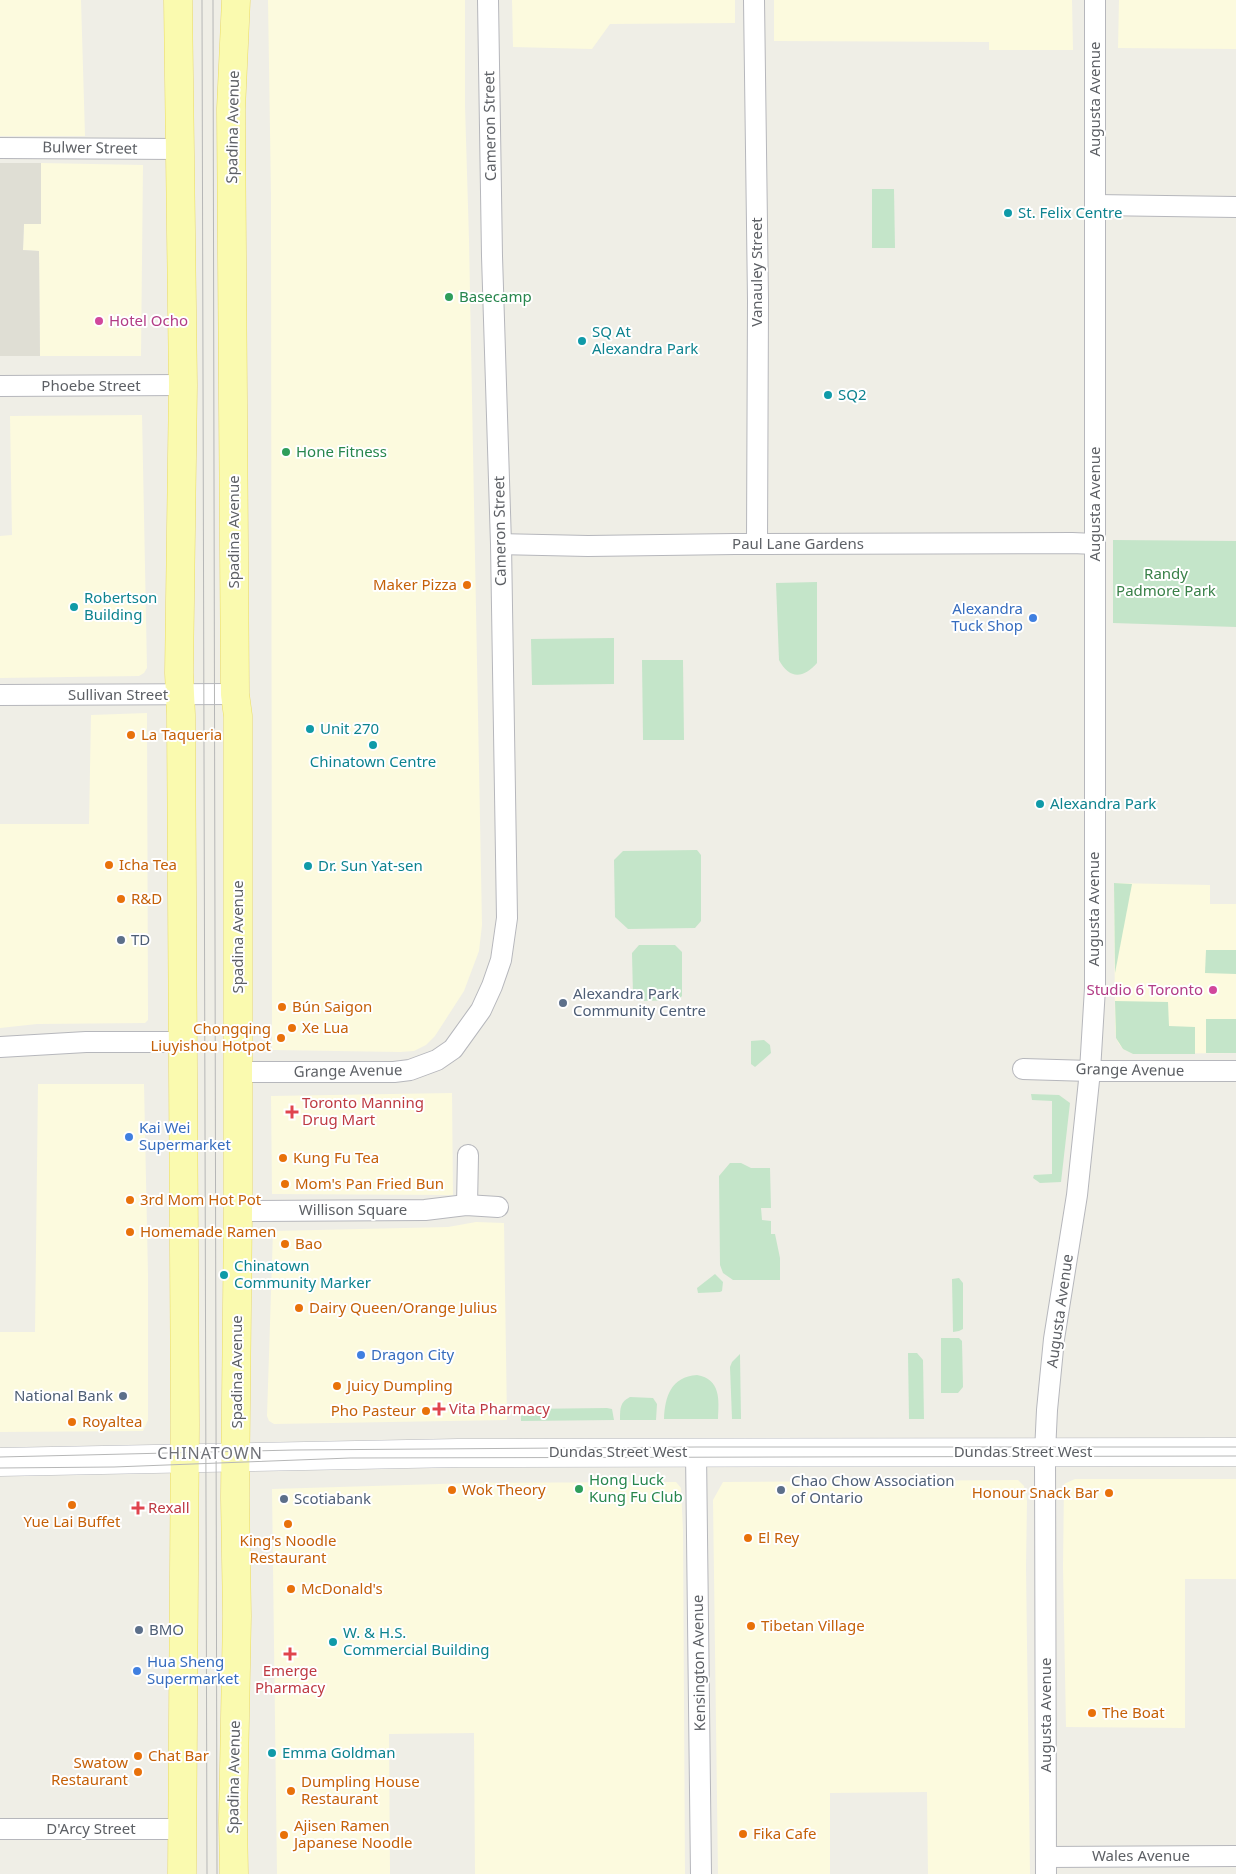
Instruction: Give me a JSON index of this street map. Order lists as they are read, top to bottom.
{
  "streets": {
    "main road": ["Spadina Avenue", "Dundas Street West"],
    "street": [
      "Augusta Avenue",
      "Cameron Street",
      "Bulwer Street",
      "Vanauley Street",
      "Phoebe Street",
      "Paul Lane Gardens",
      "Sullivan Street",
      "Grange Avenue",
      "Willison Square",
      "Kensington Avenue",
      "D'Arcy Street",
      "Wales Avenue"
    ]
  },
  "crossings": [
    ["Augusta Avenue", "Paul Lane Gardens"],
    ["Augusta Avenue", "Grange Avenue"],
    ["Augusta Avenue", "Dundas Street West"],
    ["Augusta Avenue", "Wales Avenue"],
    ["Cameron Street", "Paul Lane Gardens"],
    ["Cameron Street", "Grange Avenue"],
    ["Spadina Avenue", "Sullivan Street"],
    ["Spadina Avenue", "Grange Avenue"],
    ["Spadina Avenue", "Willison Square"],
    ["Spadina Avenue", "Dundas Street West"],
    ["Vanauley Street", "Paul Lane Gardens"],
    ["Dundas Street West", "Kensington Avenue"]
  ],
  "districts": ["CHINATOWN"],
  "parks": ["Randy Padmore Park"],
  "places": {
    "other": [
      "St. Felix Centre",
      "Basecamp",
      "Hotel Ocho",
      "SQ At Alexandra Park",
      "SQ2",
      "Hone Fitness",
      "Maker Pizza",
      "Robertson Building",
      "Alexandra Tuck Shop",
      "Unit 270",
      "La Taqueria",
      "Chinatown Centre",
      "Alexandra Park",
      "Icha Tea",
      "Dr. Sun Yat-sen",
      "R&D",
      "TD",
      "Studio 6 Toronto",
      "Alexandra Park Community Centre",
      "Bún Saigon",
      "Xe Lua",
      "Chongqing Liuyishou Hotpot",
      "Kai Wei Supermarket",
      "Kung Fu Tea",
      "Mom's Pan Fried Bun",
      "3rd Mom Hot Pot",
      "Homemade Ramen",
      "Bao",
      "Chinatown Community Marker",
      "Dairy Queen/Orange Julius",
      "Dragon City",
      "Juicy Dumpling",
      "National Bank",
      "Pho Pasteur",
      "Royaltea",
      "Hong Luck Kung Fu Club",
      "Wok Theory",
      "Chao Chow Association of Ontario",
      "Honour Snack Bar",
      "Scotiabank",
      "Yue Lai Buffet",
      "King's Noodle Restaurant",
      "El Rey",
      "McDonald's",
      "Tibetan Village",
      "BMO",
      "W. & H.S. Commercial Building",
      "Hua Sheng Supermarket",
      "The Boat",
      "Emma Goldman",
      "Chat Bar",
      "Swatow Restaurant",
      "Dumpling House Restaurant",
      "Fika Cafe",
      "Ajisen Ramen Japanese Noodle"
    ],
    "health": [
      "Toronto Manning Drug Mart",
      "Vita Pharmacy",
      "Rexall",
      "Emerge Pharmacy"
    ]
  }
}
